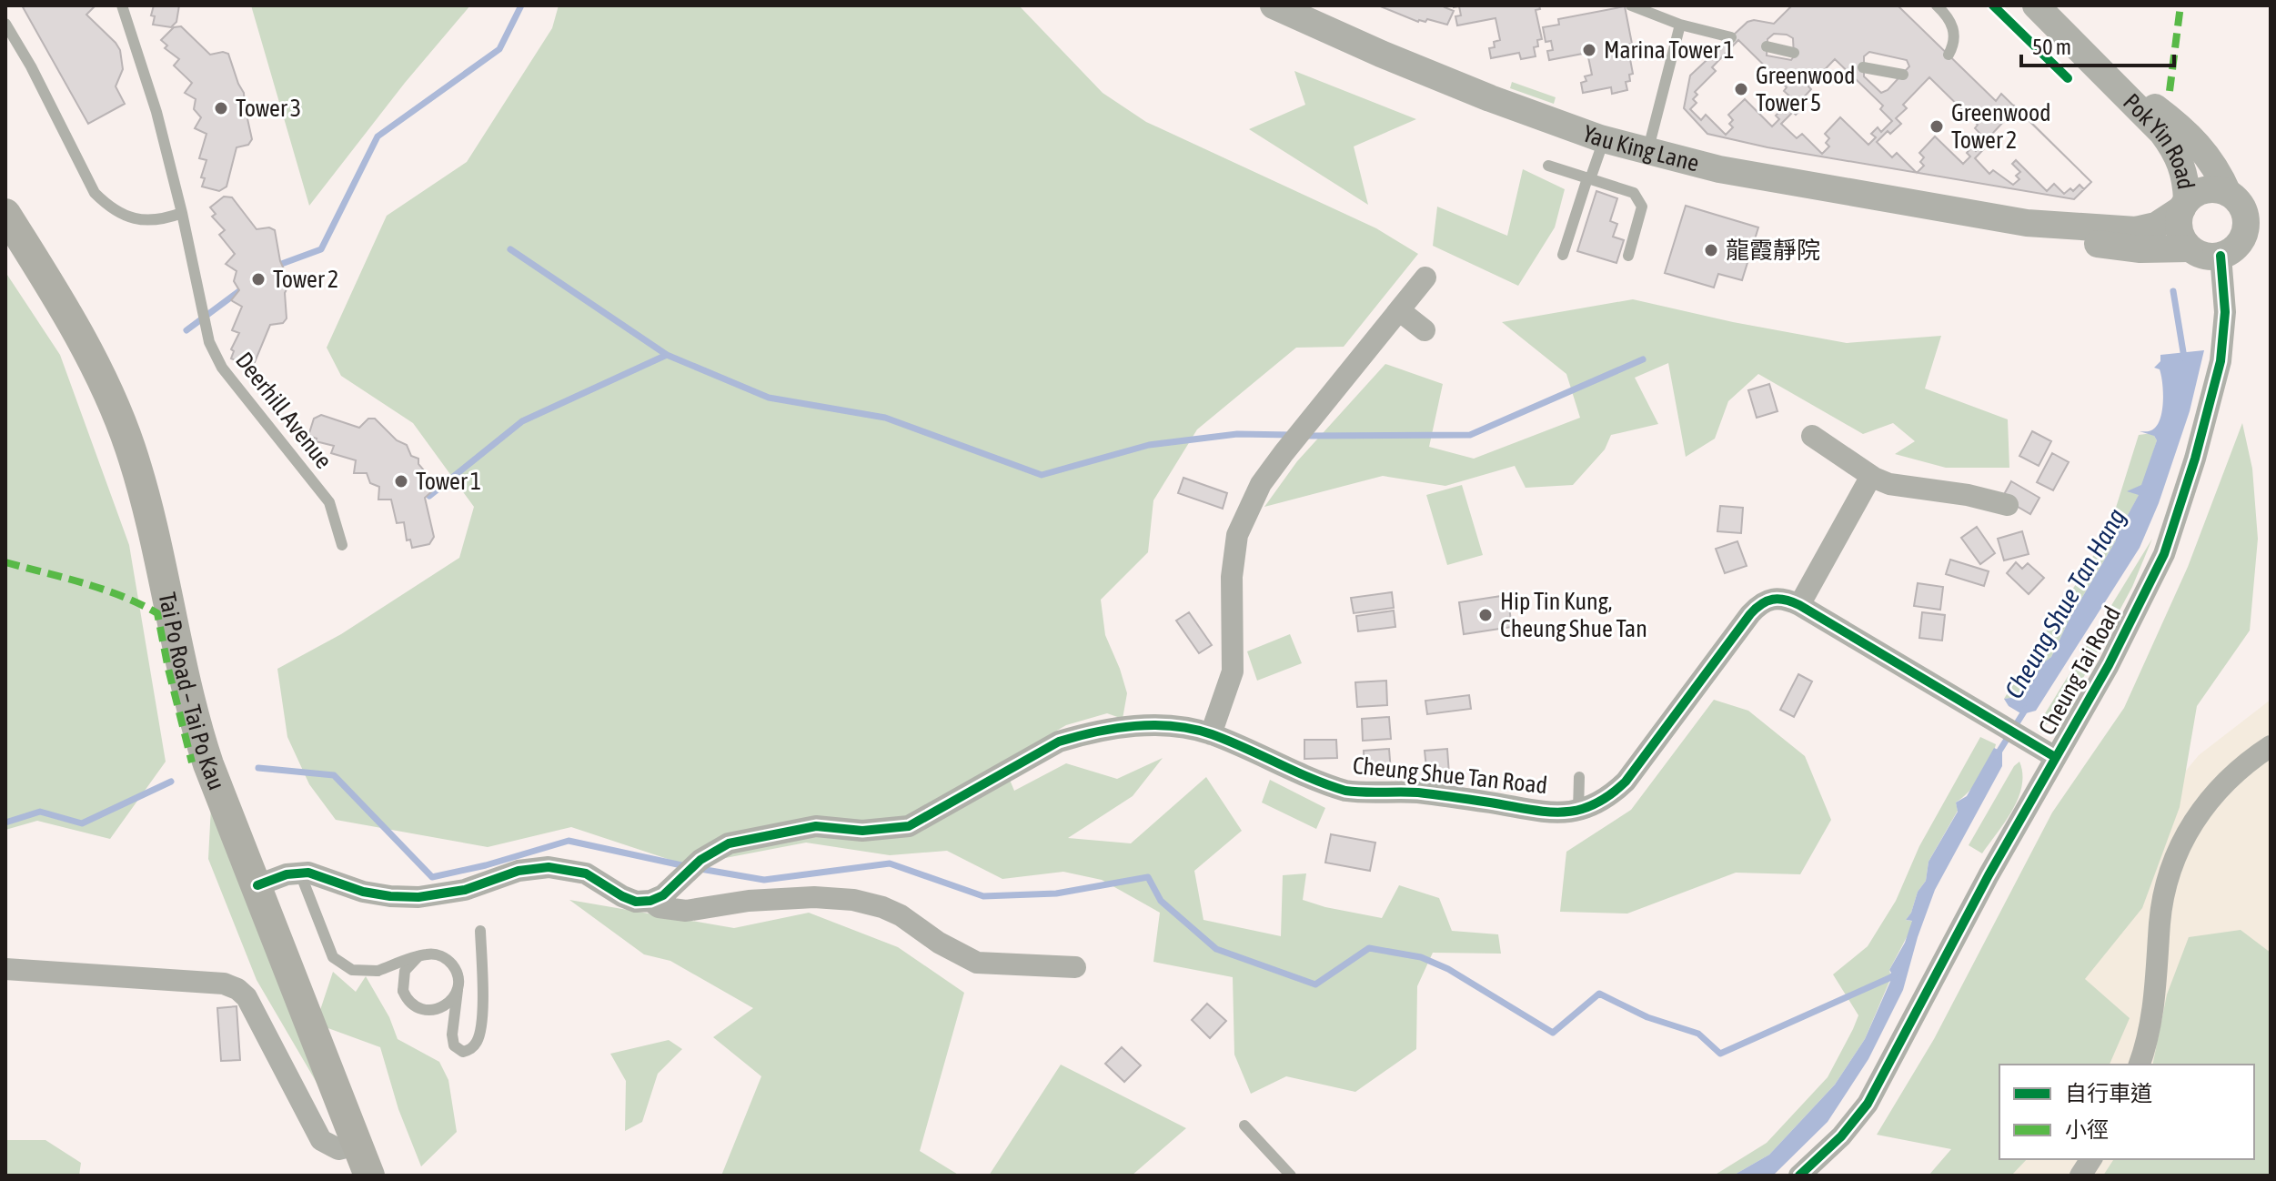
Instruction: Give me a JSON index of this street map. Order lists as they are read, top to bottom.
{
  "streets": {
    "main road": ["Tai Po Road – Tai Po Kau"],
    "street": [
      "Pok Yin Road",
      "Yau King Lane",
      "Cheung Tai Road",
      "Cheung Shue Tan Road"
    ],
    "lane": ["Deerhill Avenue"]
  },
  "crossings": [
    ["Pok Yin Road", "Yau King Lane"],
    ["Pok Yin Road", "Cheung Tai Road"],
    ["Yau King Lane", "Cheung Tai Road"]
  ],
  "water": ["Cheung Shue Tan Hang"],
  "places": [
    "Marina Tower 1",
    "Greenwood Tower 5",
    "Tower 3",
    "Greenwood Tower 2",
    "龍霞靜院",
    "Tower 2",
    "Tower 1",
    "Hip Tin Kung, Cheung Shue Tan"
  ],
  "legend": ["自行車道", "小徑"],
  "scale_bar": "50 m"
}
